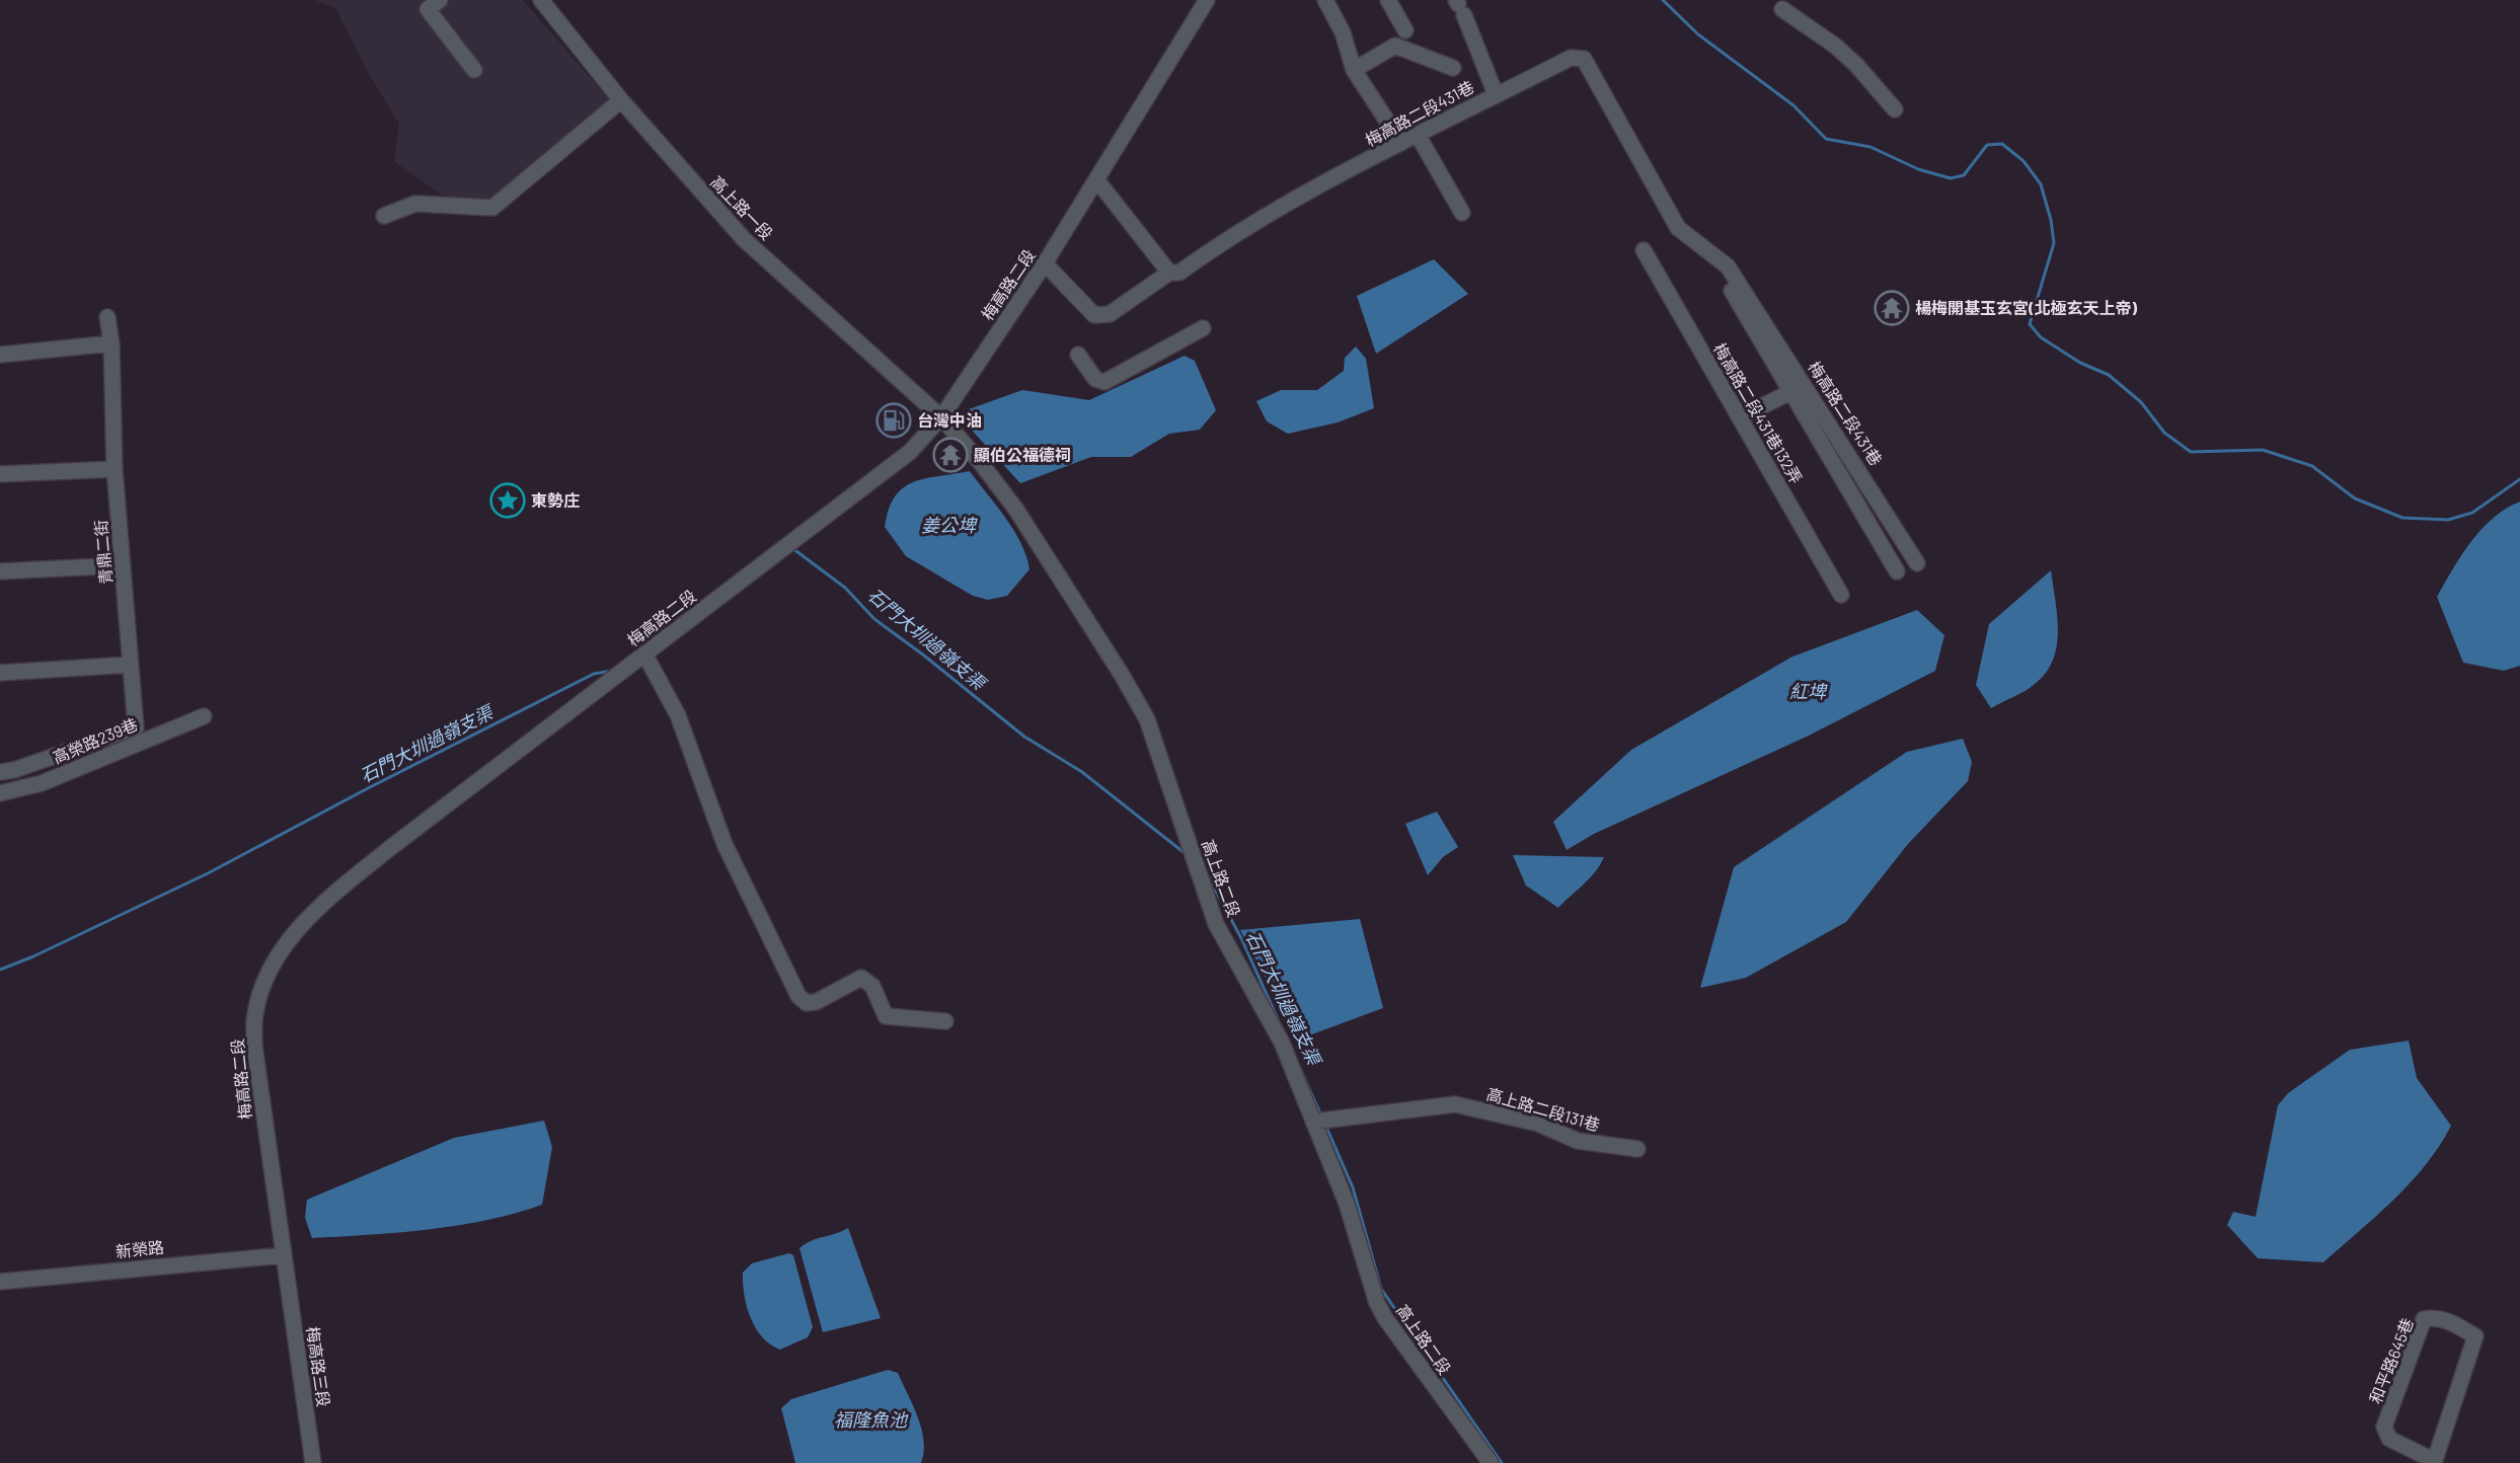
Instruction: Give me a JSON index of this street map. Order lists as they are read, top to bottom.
{
  "streets": {
    "street": [
      "梅高路二段431巷",
      "高上路一段",
      "梅高路二段",
      "梅高路二段431巷132弄",
      "青鼎二街",
      "高榮路239巷",
      "高上路二段",
      "高上路二段131巷",
      "新榮路",
      "和平路645巷",
      "梅高路三段"
    ]
  },
  "crossings": [
    ["梅高路二段431巷", "梅高路二段"],
    ["高上路一段", "梅高路二段"],
    ["高上路一段", "高上路二段"],
    ["梅高路二段", "高上路二段"],
    ["梅高路二段", "新榮路"],
    ["梅高路二段", "梅高路三段"],
    ["高上路二段", "高上路二段131巷"]
  ],
  "water": [
    "姜公埤",
    "石門大圳過嶺支渠",
    "紅埤",
    "福隆魚池"
  ],
  "places": {
    "temple": ["楊梅開基玉玄宮(北極玄天上帝)", "顯伯公福德祠"],
    "fuel station": ["台灣中油"],
    "place": ["東勢庄"]
  }
}
